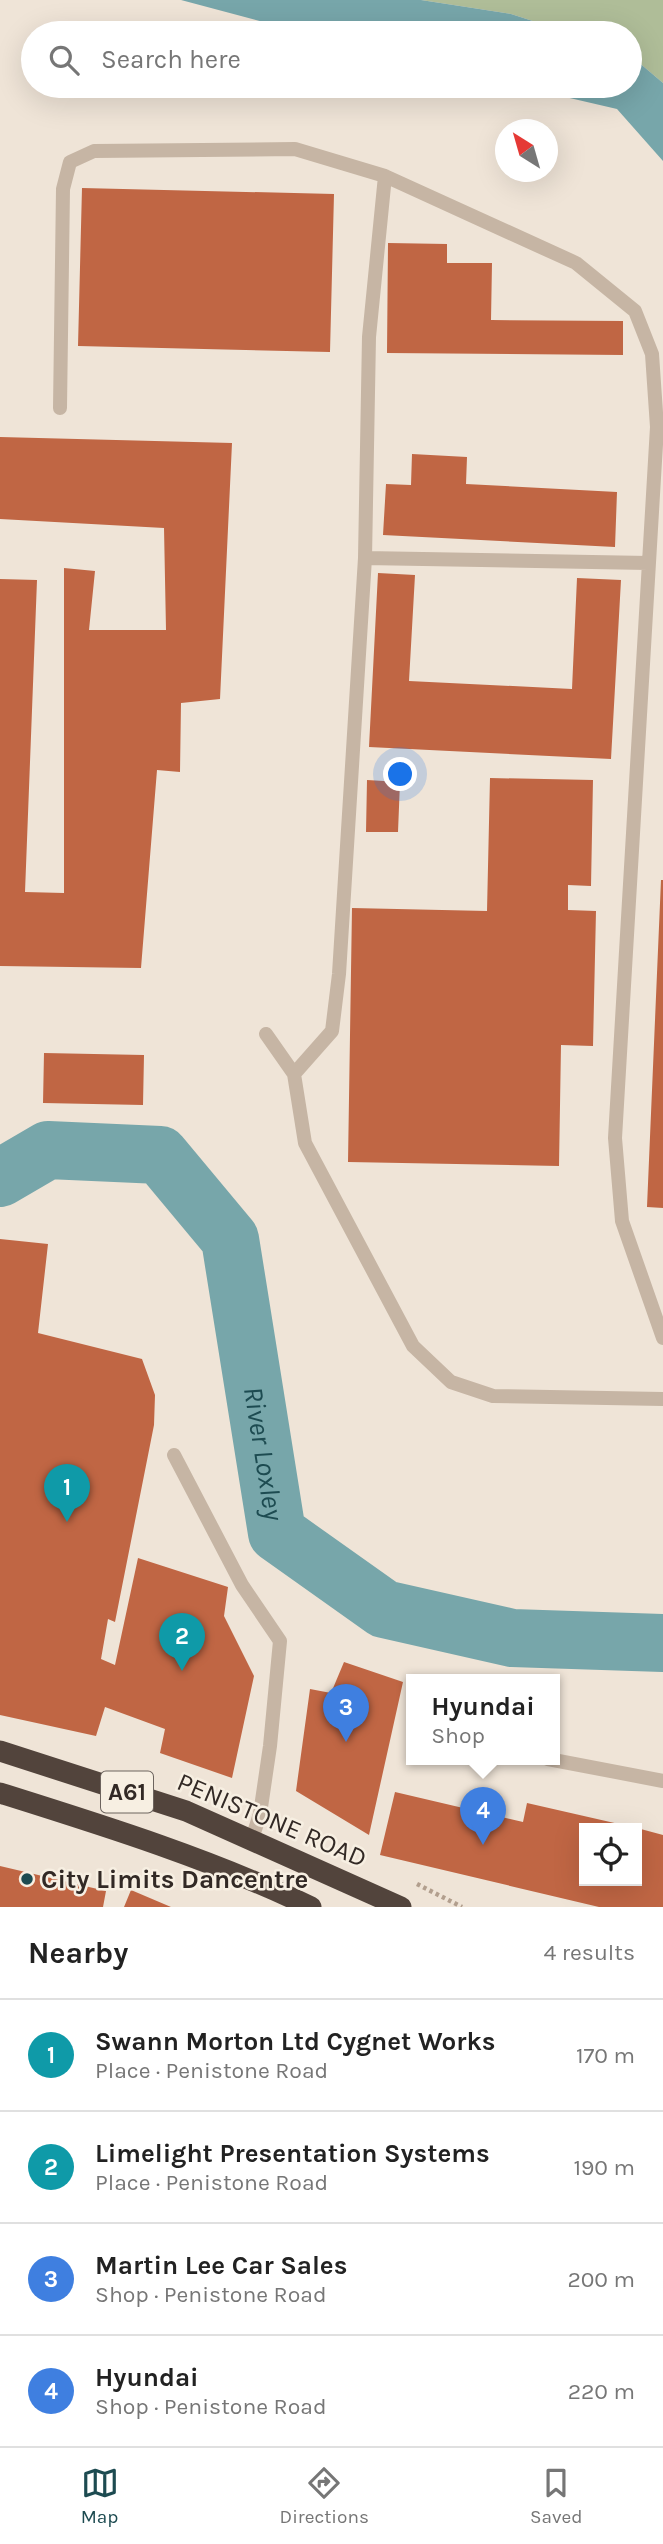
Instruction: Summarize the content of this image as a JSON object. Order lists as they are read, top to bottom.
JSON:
{
  "streets": {
    "highway": ["A61", "PENISTONE ROAD"]
  },
  "water": ["River Loxley"],
  "places": ["City Limits Dancentre"],
  "north": "top left",
  "page": {
    "search": "Search here",
    "pins": [
      "1",
      "2",
      "3",
      "4"
    ],
    "popup": ["Hyundai", "Shop"],
    "heading": ["Nearby", "4 results"],
    "list": [
      {
        "mark": "1",
        "name": "Swann Morton Ltd Cygnet Works",
        "note": "Place · Penistone Road",
        "value": "170 m"
      },
      {
        "mark": "2",
        "name": "Limelight Presentation Systems",
        "note": "Place · Penistone Road",
        "value": "190 m"
      },
      {
        "mark": "3",
        "name": "Martin Lee Car Sales",
        "note": "Shop · Penistone Road",
        "value": "200 m"
      },
      {
        "mark": "4",
        "name": "Hyundai",
        "note": "Shop · Penistone Road",
        "value": "220 m"
      }
    ],
    "nav": ["Map", "Directions", "Saved"]
  }
}
